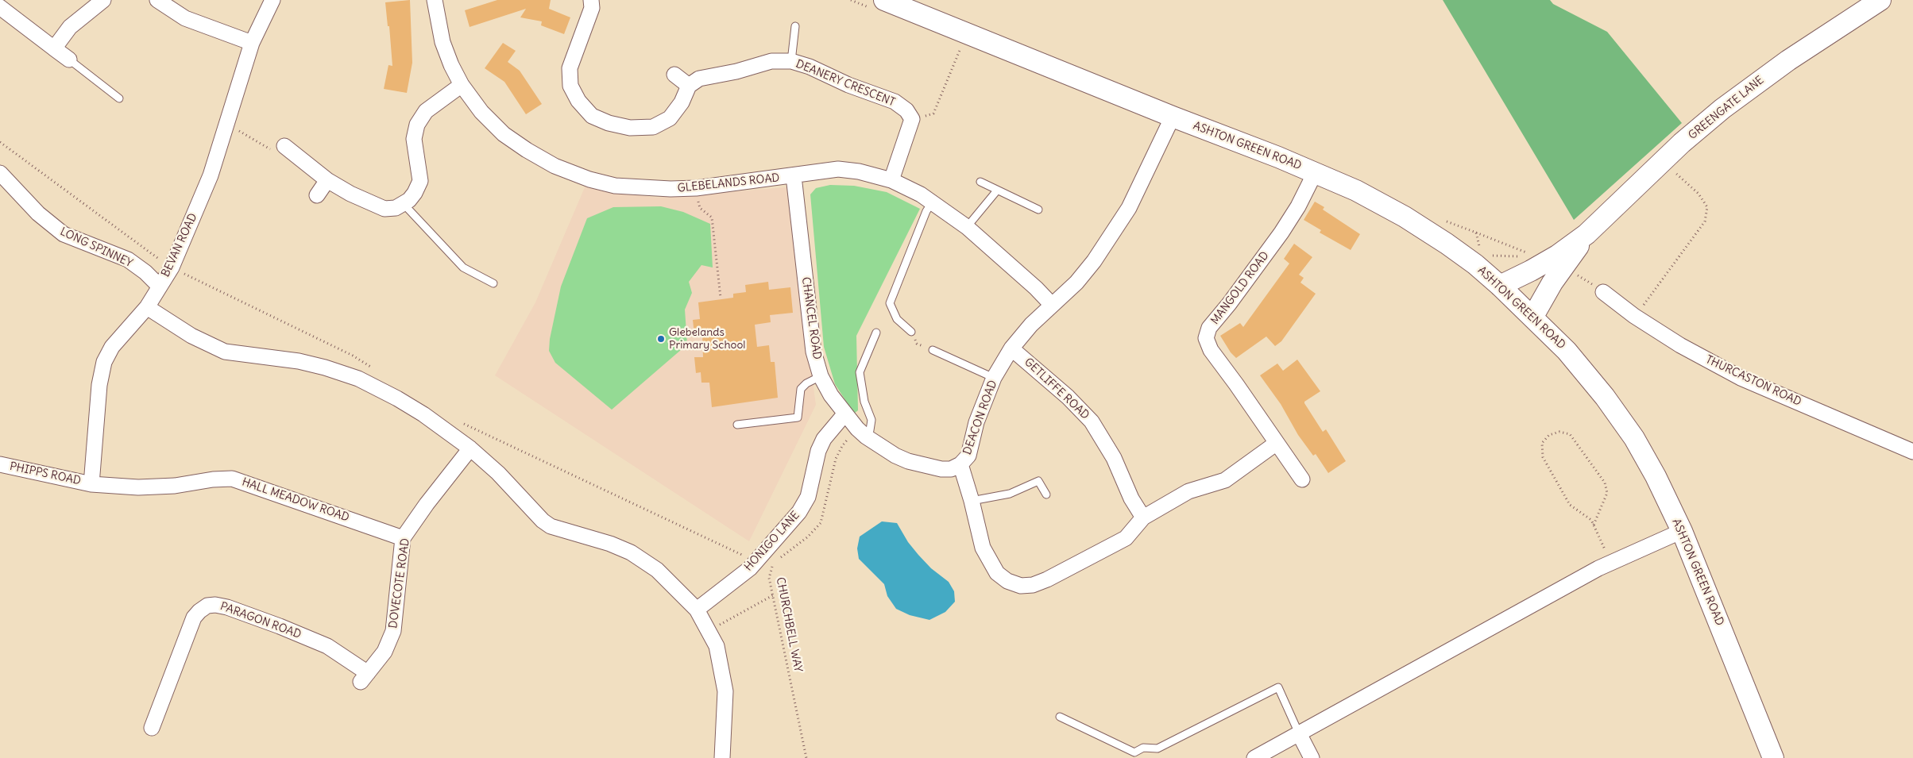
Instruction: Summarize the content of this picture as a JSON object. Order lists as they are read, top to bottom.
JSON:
{
  "streets": {
    "street": [
      "DEANERY CRESCENT",
      "GREENGATE LANE",
      "ASHTON GREEN ROAD",
      "GLEBELANDS ROAD",
      "BEVAN ROAD",
      "LONG SPINNEY",
      "MANGOLD ROAD",
      "CHANCEL ROAD",
      "THURCASTON ROAD",
      "GETLIFFE ROAD",
      "DEACON ROAD",
      "PHIPPS ROAD",
      "HALL MEADOW ROAD",
      "HONIGO LANE",
      "DOVECOTE ROAD",
      "PARAGON ROAD"
    ],
    "path": ["CHURCHBELL WAY"]
  },
  "crossings": [
    ["GREENGATE LANE", "ASHTON GREEN ROAD"],
    ["ASHTON GREEN ROAD", "MANGOLD ROAD"],
    ["ASHTON GREEN ROAD", "DEACON ROAD"],
    ["GLEBELANDS ROAD", "CHANCEL ROAD"],
    ["GLEBELANDS ROAD", "DEACON ROAD"],
    ["BEVAN ROAD", "LONG SPINNEY"],
    ["BEVAN ROAD", "PHIPPS ROAD"],
    ["BEVAN ROAD", "HALL MEADOW ROAD"],
    ["MANGOLD ROAD", "DEACON ROAD"],
    ["CHANCEL ROAD", "DEACON ROAD"],
    ["CHANCEL ROAD", "HONIGO LANE"],
    ["GETLIFFE ROAD", "DEACON ROAD"],
    ["PHIPPS ROAD", "HALL MEADOW ROAD"],
    ["HALL MEADOW ROAD", "DOVECOTE ROAD"],
    ["DOVECOTE ROAD", "PARAGON ROAD"]
  ],
  "places": ["Glebelands Primary School"]
}
